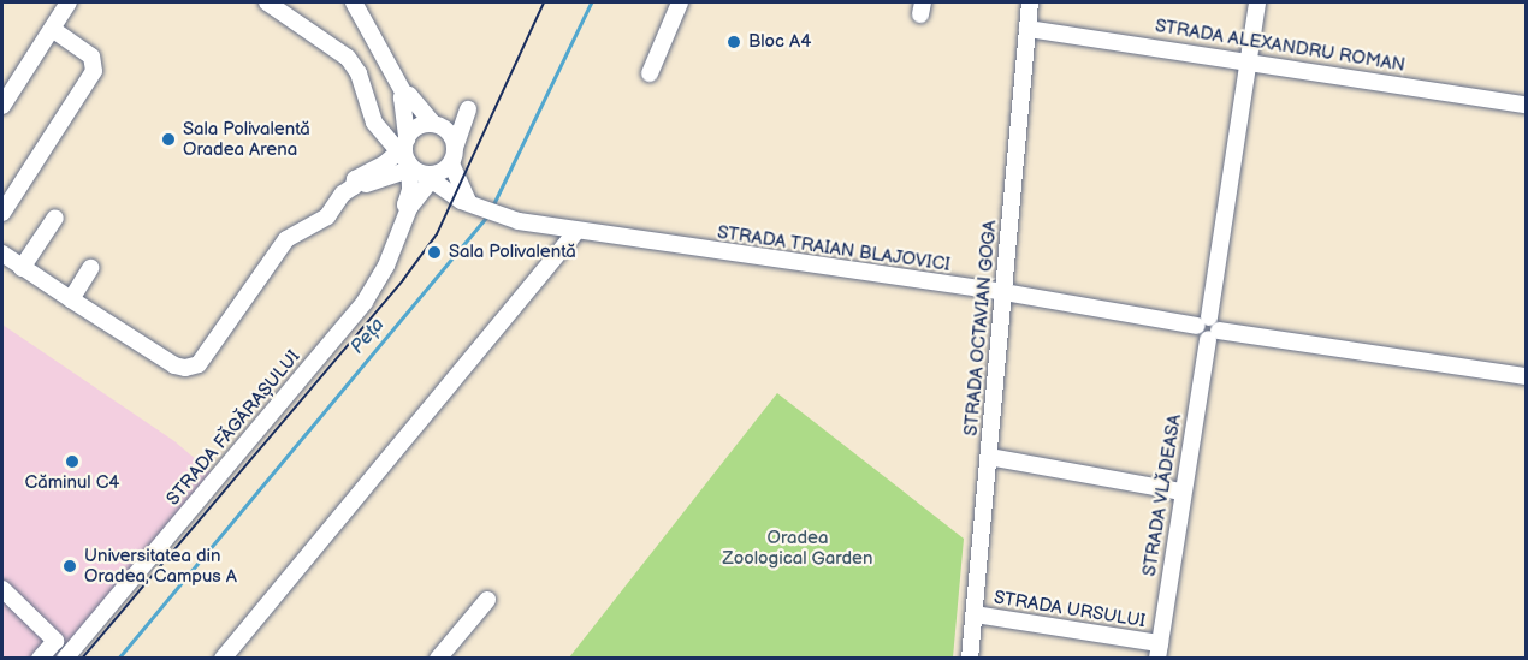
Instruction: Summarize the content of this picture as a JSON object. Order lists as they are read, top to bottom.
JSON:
{
  "streets": {
    "street": [
      "STRADA ALEXANDRU ROMAN",
      "STRADA TRAIAN BLAJOVICI",
      "STRADA OCTAVIAN GOGA",
      "STRADA FĂGĂRAȘULUI",
      "STRADA VLĂDEASA",
      "STRADA URSULUI"
    ]
  },
  "crossings": [
    ["STRADA ALEXANDRU ROMAN", "STRADA OCTAVIAN GOGA"],
    ["STRADA ALEXANDRU ROMAN", "STRADA VLĂDEASA"],
    ["STRADA TRAIAN BLAJOVICI", "STRADA OCTAVIAN GOGA"],
    ["STRADA TRAIAN BLAJOVICI", "STRADA FĂGĂRAȘULUI"],
    ["STRADA TRAIAN BLAJOVICI", "STRADA VLĂDEASA"],
    ["STRADA OCTAVIAN GOGA", "STRADA URSULUI"],
    ["STRADA VLĂDEASA", "STRADA URSULUI"]
  ],
  "water": ["Peța"],
  "parks": ["Oradea Zoological Garden"],
  "places": [
    "Bloc A4",
    "Sala Polivalentă Oradea Arena",
    "Sala Polivalentă",
    "Căminul C4",
    "Universitatea din Oradea, Campus A"
  ]
}
